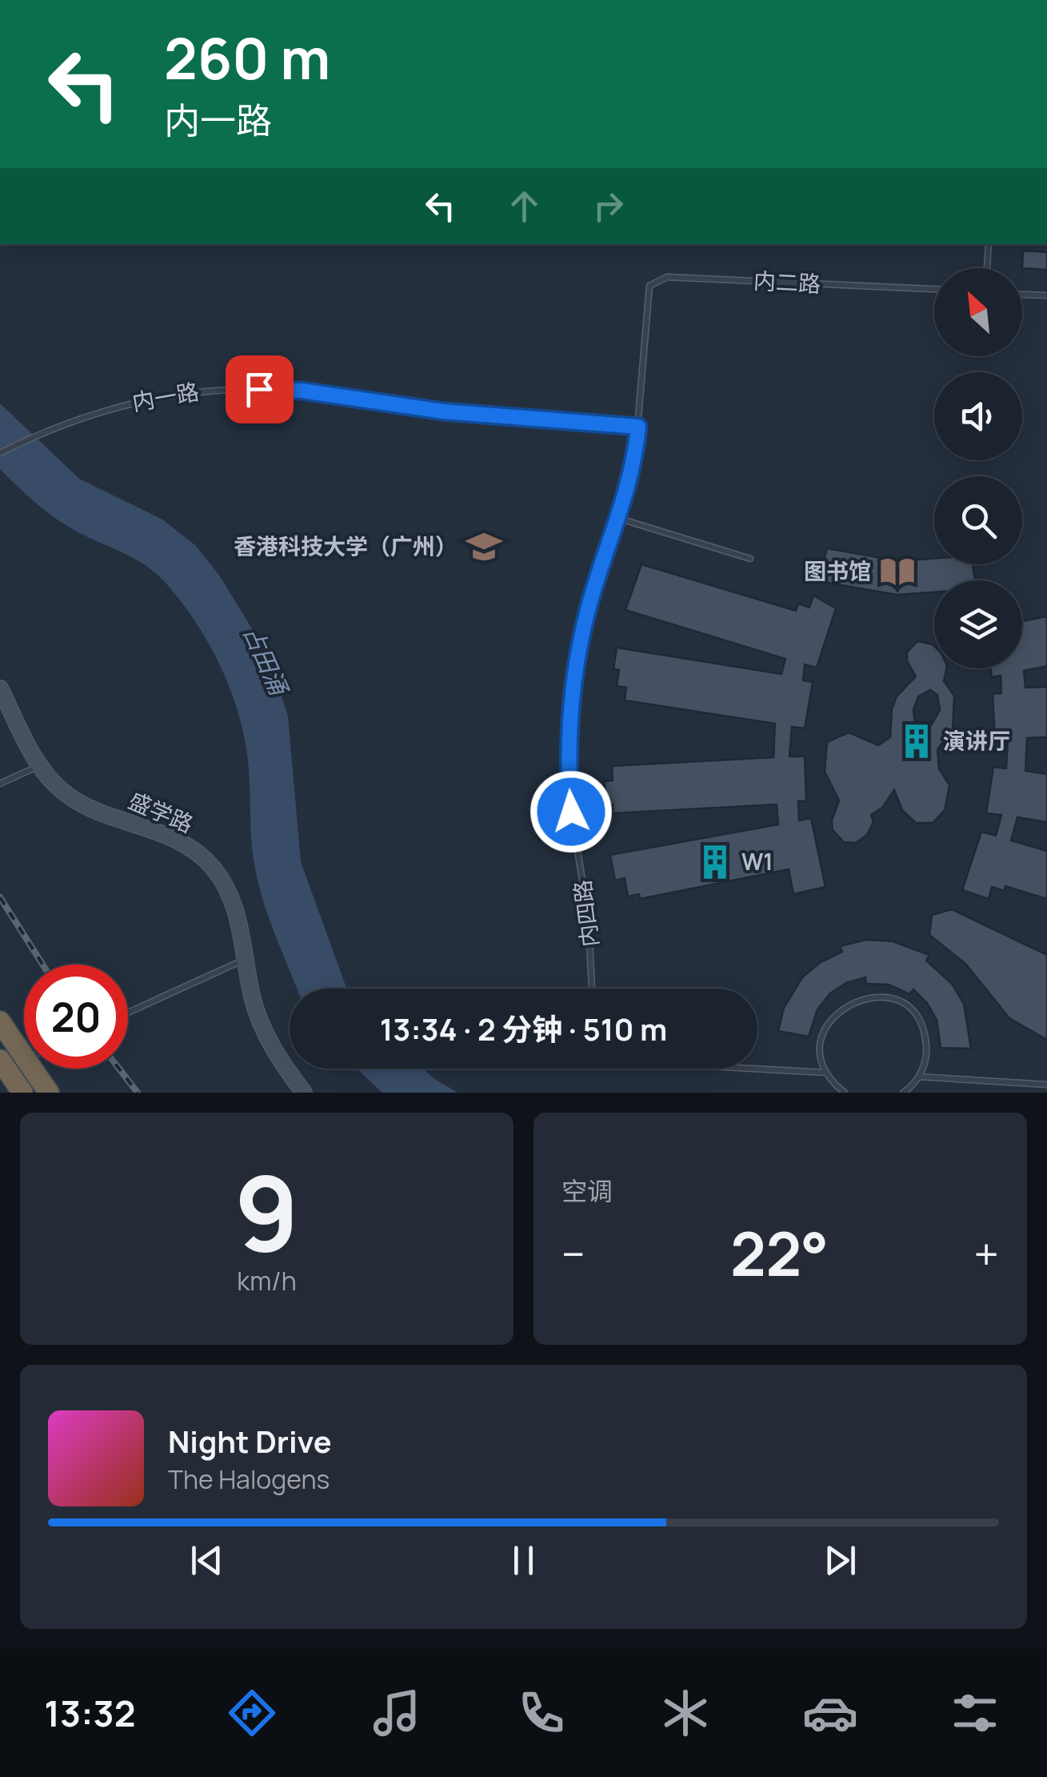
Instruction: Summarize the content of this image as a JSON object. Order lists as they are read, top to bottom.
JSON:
{
  "streets": {
    "street": ["盛学路"],
    "lane": ["内二路", "内一路", "内四路"]
  },
  "crossings": [
    ["内二路", "内四路"],
    ["内一路", "内四路"]
  ],
  "water": ["占田涌"],
  "places": {
    "school or university": ["香港科技大学（广州）"],
    "library": ["图书馆"],
    "building": ["演讲厅", "W1"]
  },
  "north": "top left",
  "page": {
    "turn": ["260 m", "内一路"],
    "limit": "20",
    "trip": "13:34 · 2 分钟 · 510 m",
    "tile": [
      ["9", "km/h"],
      "空调"
    ],
    "heat": ["−", "22°", "+"],
    "song": ["Night Drive", "The Halogens"],
    "tabs": "13:32"
  }
}
